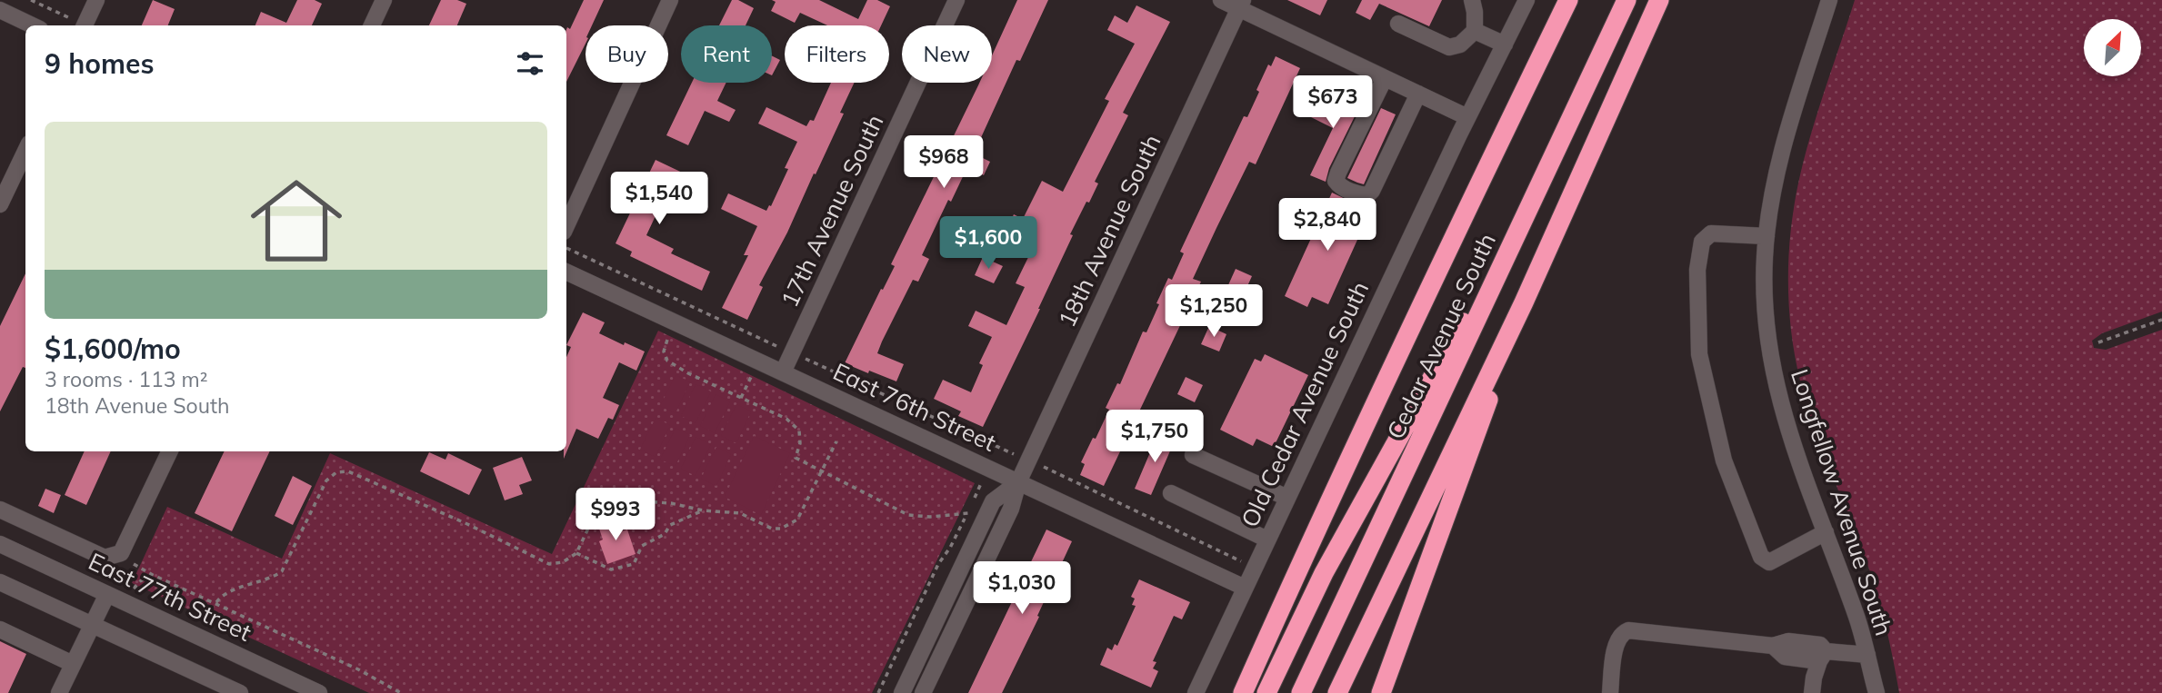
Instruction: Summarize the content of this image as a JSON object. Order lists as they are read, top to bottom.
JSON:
{
  "streets": {
    "highway": ["Cedar Avenue South"],
    "street": [
      "17th Avenue South",
      "18th Avenue South",
      "Old Cedar Avenue South",
      "East 76th Street",
      "Longfellow Avenue South",
      "East 77th Street"
    ]
  },
  "crossings": [
    ["17th Avenue South", "East 76th Street"],
    ["18th Avenue South", "East 76th Street"],
    ["Old Cedar Avenue South", "East 76th Street"]
  ],
  "north": "top right",
  "page": {
    "chip": [
      "Buy",
      "Rent",
      "Filters",
      "New"
    ],
    "heading": "9 homes",
    "price": [
      "$673",
      "$968",
      "$1,540",
      "$2,840",
      "$1,600",
      "$1,250",
      "$1,750",
      "$993",
      "$1,030"
    ],
    "list": [
      {
        "name": "$1,600/mo",
        "note": "3 rooms · 113 m² · 18th Avenue South"
      }
    ]
  }
}
